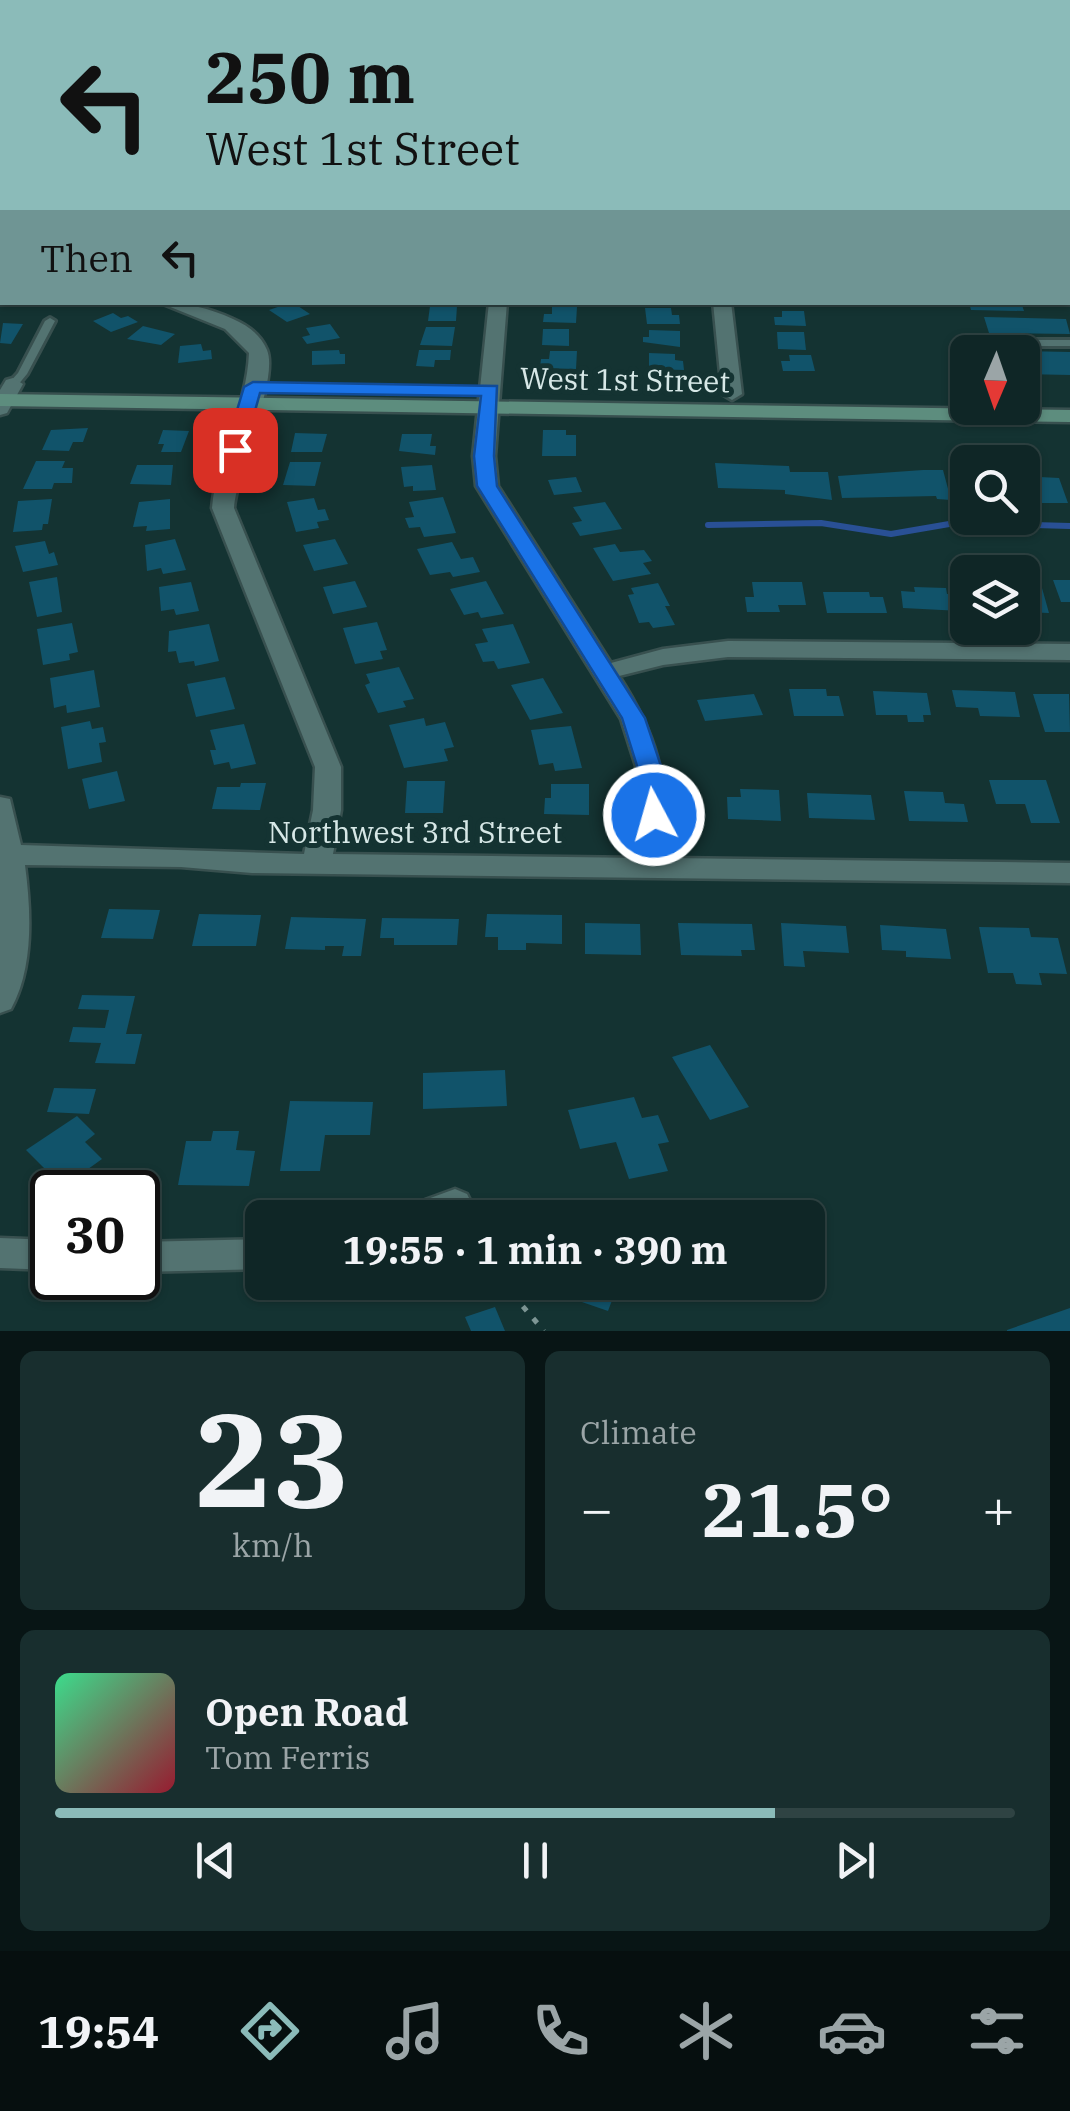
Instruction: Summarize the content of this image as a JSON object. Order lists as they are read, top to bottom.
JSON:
{
  "streets": {
    "main road": ["West 1st Street"],
    "street": ["Northwest 3rd Street"]
  },
  "north": "bottom",
  "page": {
    "turn": ["250 m", "West 1st Street"],
    "then": "Then",
    "limit": "30",
    "trip": "19:55 · 1 min · 390 m",
    "tile": [
      ["23", "km/h"],
      "Climate"
    ],
    "heat": ["−", "21.5°", "+"],
    "song": ["Open Road", "Tom Ferris"],
    "tabs": "19:54"
  }
}
